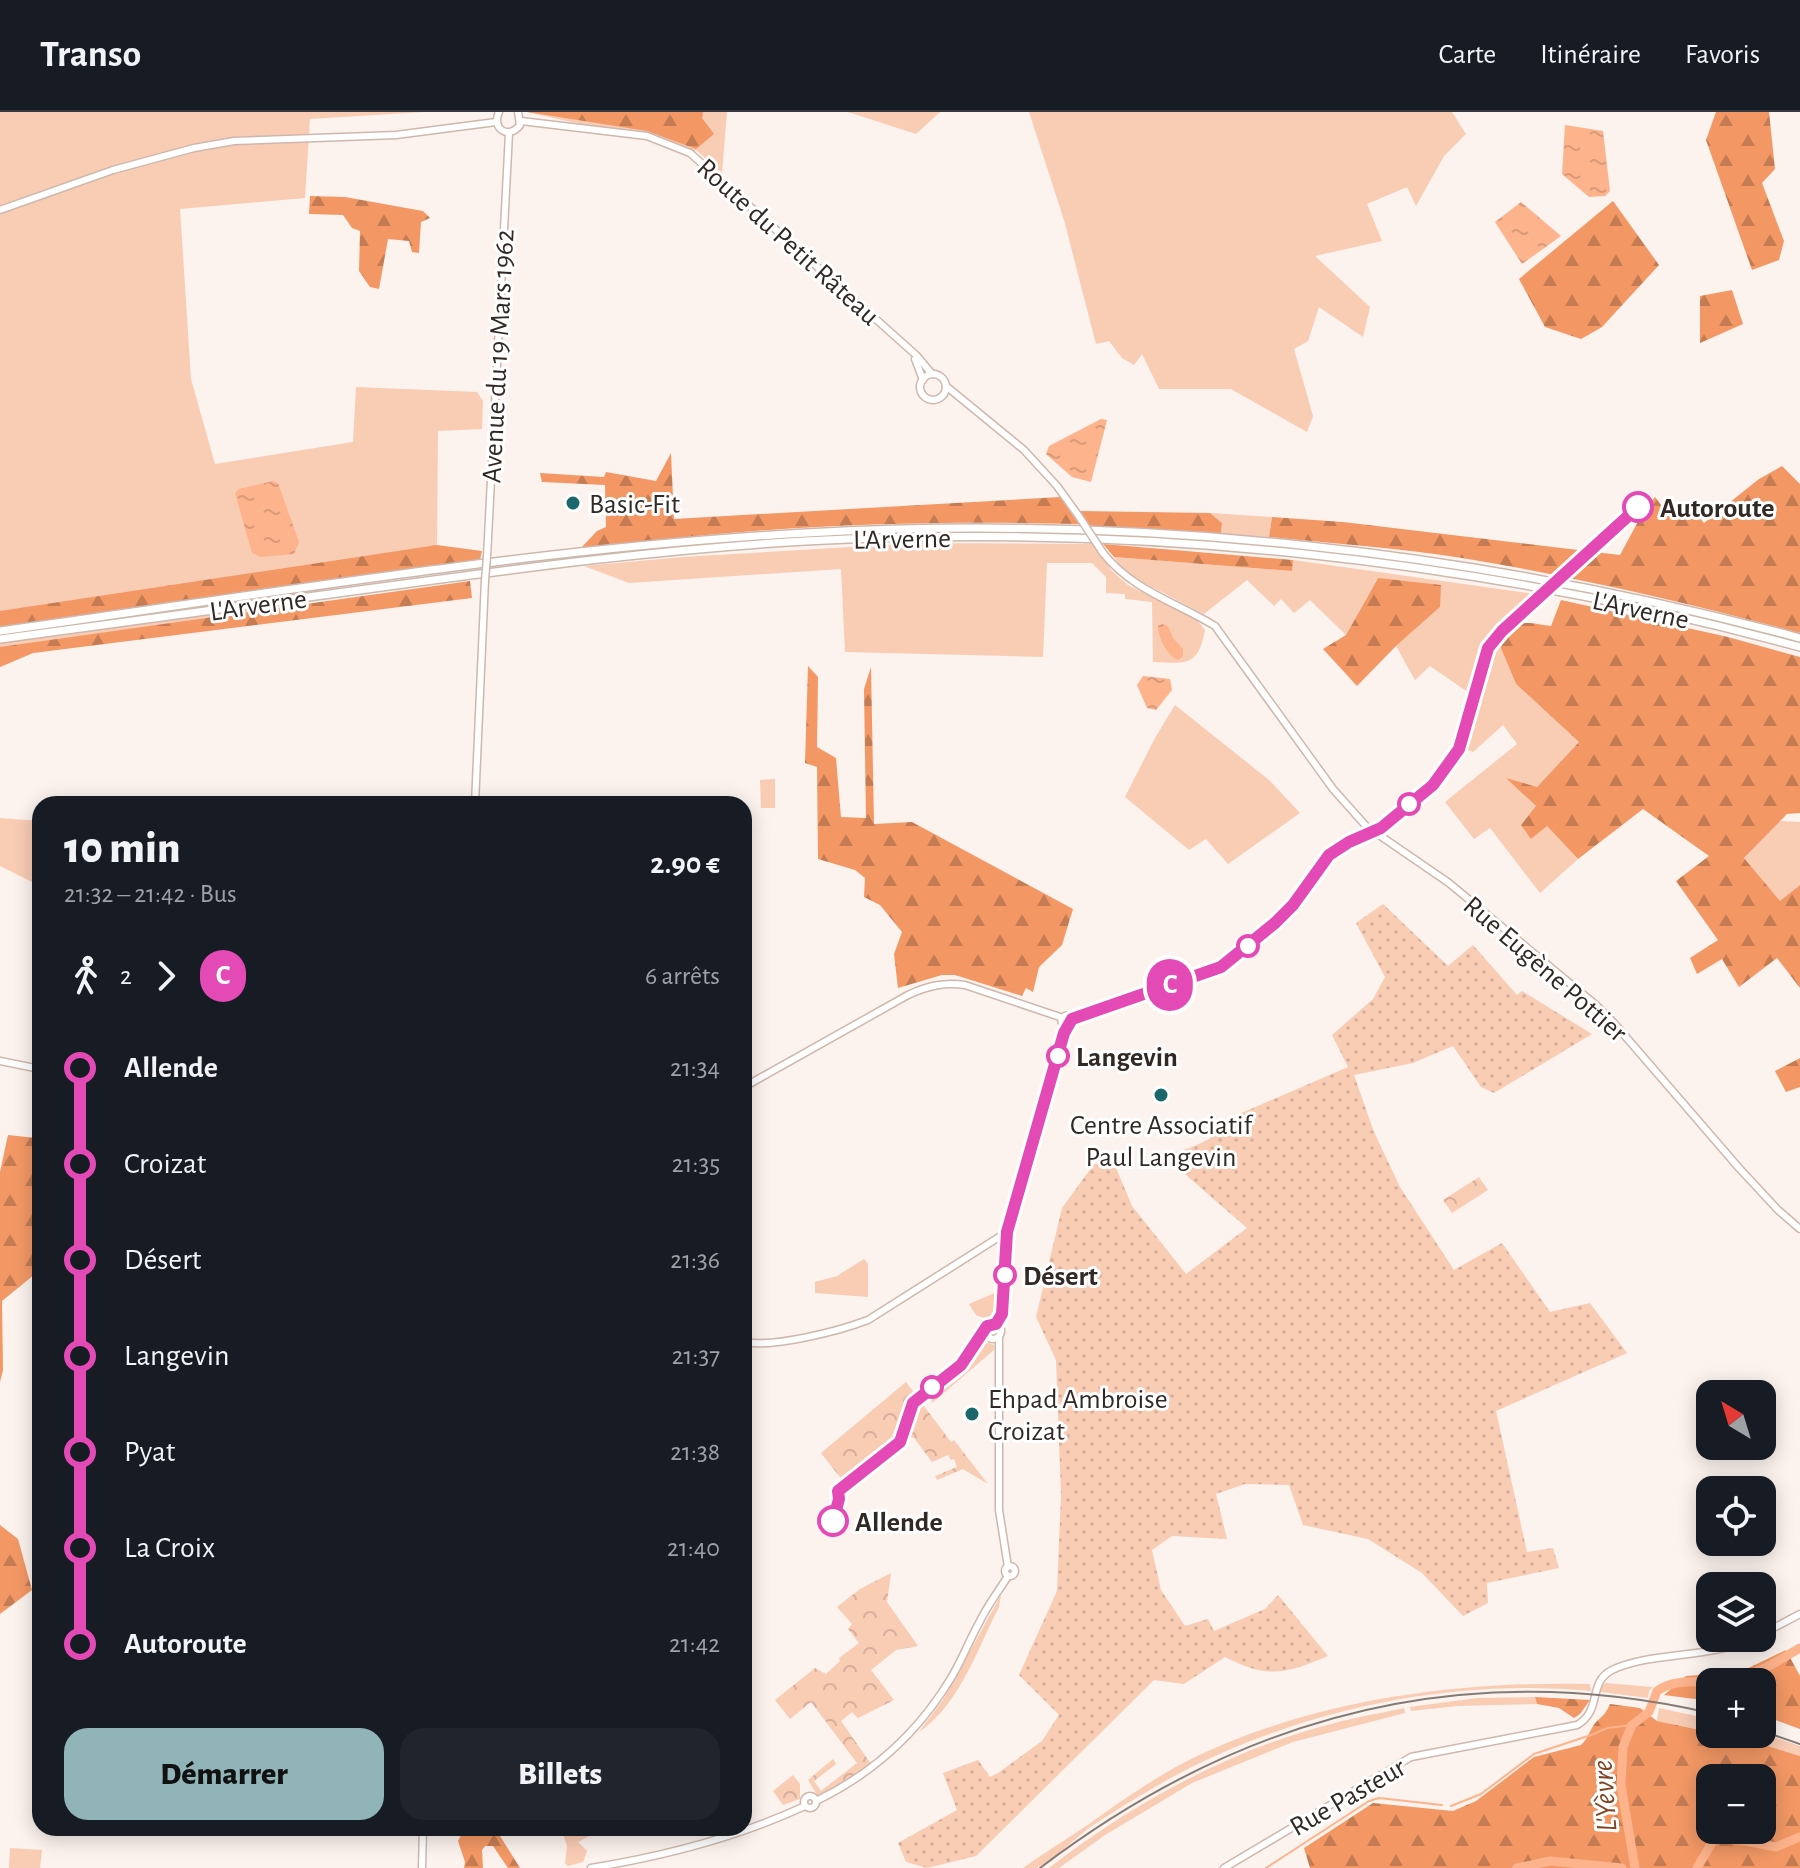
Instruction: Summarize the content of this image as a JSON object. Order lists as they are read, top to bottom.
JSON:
{
  "streets": {
    "highway": ["L'Arverne"],
    "street": [
      "Route du Petit Râteau",
      "Avenue du 19 Mars 1962",
      "Rue Eugène Pottier",
      "Rue Pasteur"
    ]
  },
  "water": ["L'Yèvre"],
  "places": [
    "Basic-Fit",
    "Autoroute",
    "Langevin",
    "Centre Associatif Paul Langevin",
    "Désert",
    "Ehpad Ambroise Croizat",
    "Allende"
  ],
  "lines": ["bus line C"],
  "north": "top left",
  "page": {
    "header": "Transo",
    "nav": ["Carte", "Itinéraire", "Favoris"],
    "on_map": "C",
    "heading": ["10 min", "21:32 – 21:42 · Bus", "2.90 €"],
    "legs": ["2", "C", "6 arrêts"],
    "list": [
      {
        "name": "Allende",
        "value": "21:34"
      },
      {
        "name": "Croizat",
        "value": "21:35"
      },
      {
        "name": "Désert",
        "value": "21:36"
      },
      {
        "name": "Langevin",
        "value": "21:37"
      },
      {
        "name": "Pyat",
        "value": "21:38"
      },
      {
        "name": "La Croix",
        "value": "21:40"
      },
      {
        "name": "Autoroute",
        "value": "21:42"
      }
    ],
    "map_buttons": ["+", "−"],
    "buttons": ["Démarrer", "Billets"]
  }
}
